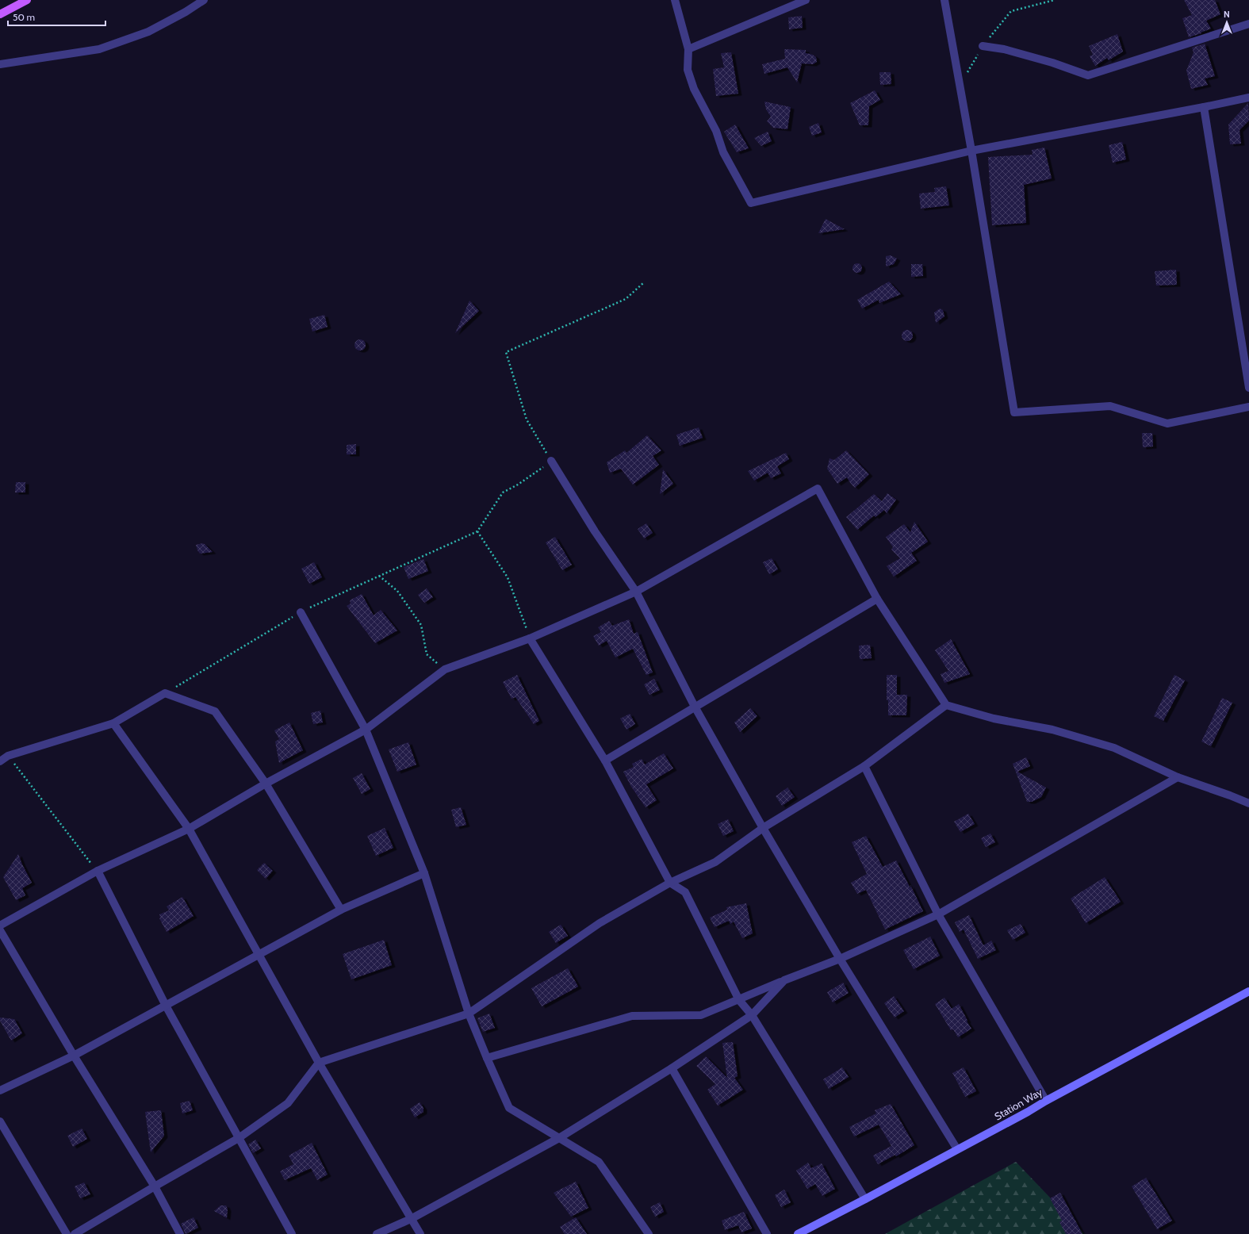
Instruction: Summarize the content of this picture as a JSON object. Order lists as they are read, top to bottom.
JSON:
{
  "streets": {
    "main road": ["Station Way"]
  },
  "scale_bar": "50 m",
  "north": "top"
}
